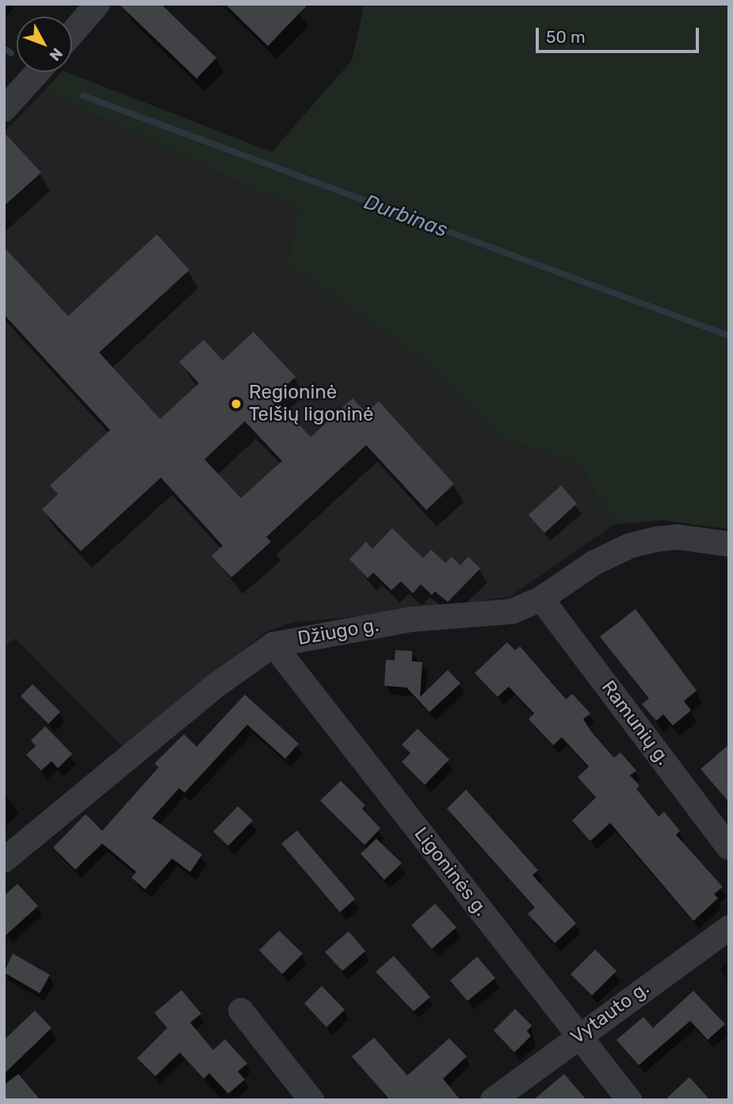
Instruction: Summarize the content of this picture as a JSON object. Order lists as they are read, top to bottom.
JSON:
{
  "streets": {
    "street": [
      "Džiugo g.",
      "Ramunių g.",
      "Ligoninės g.",
      "Vytauto g."
    ]
  },
  "crossings": [
    ["Džiugo g.", "Ramunių g."],
    ["Džiugo g.", "Ligoninės g."],
    ["Ligoninės g.", "Vytauto g."]
  ],
  "water": ["Durbinas"],
  "places": ["Regioninė Telšių ligoninė"],
  "scale_bar": "50 m",
  "north": "bottom right"
}
